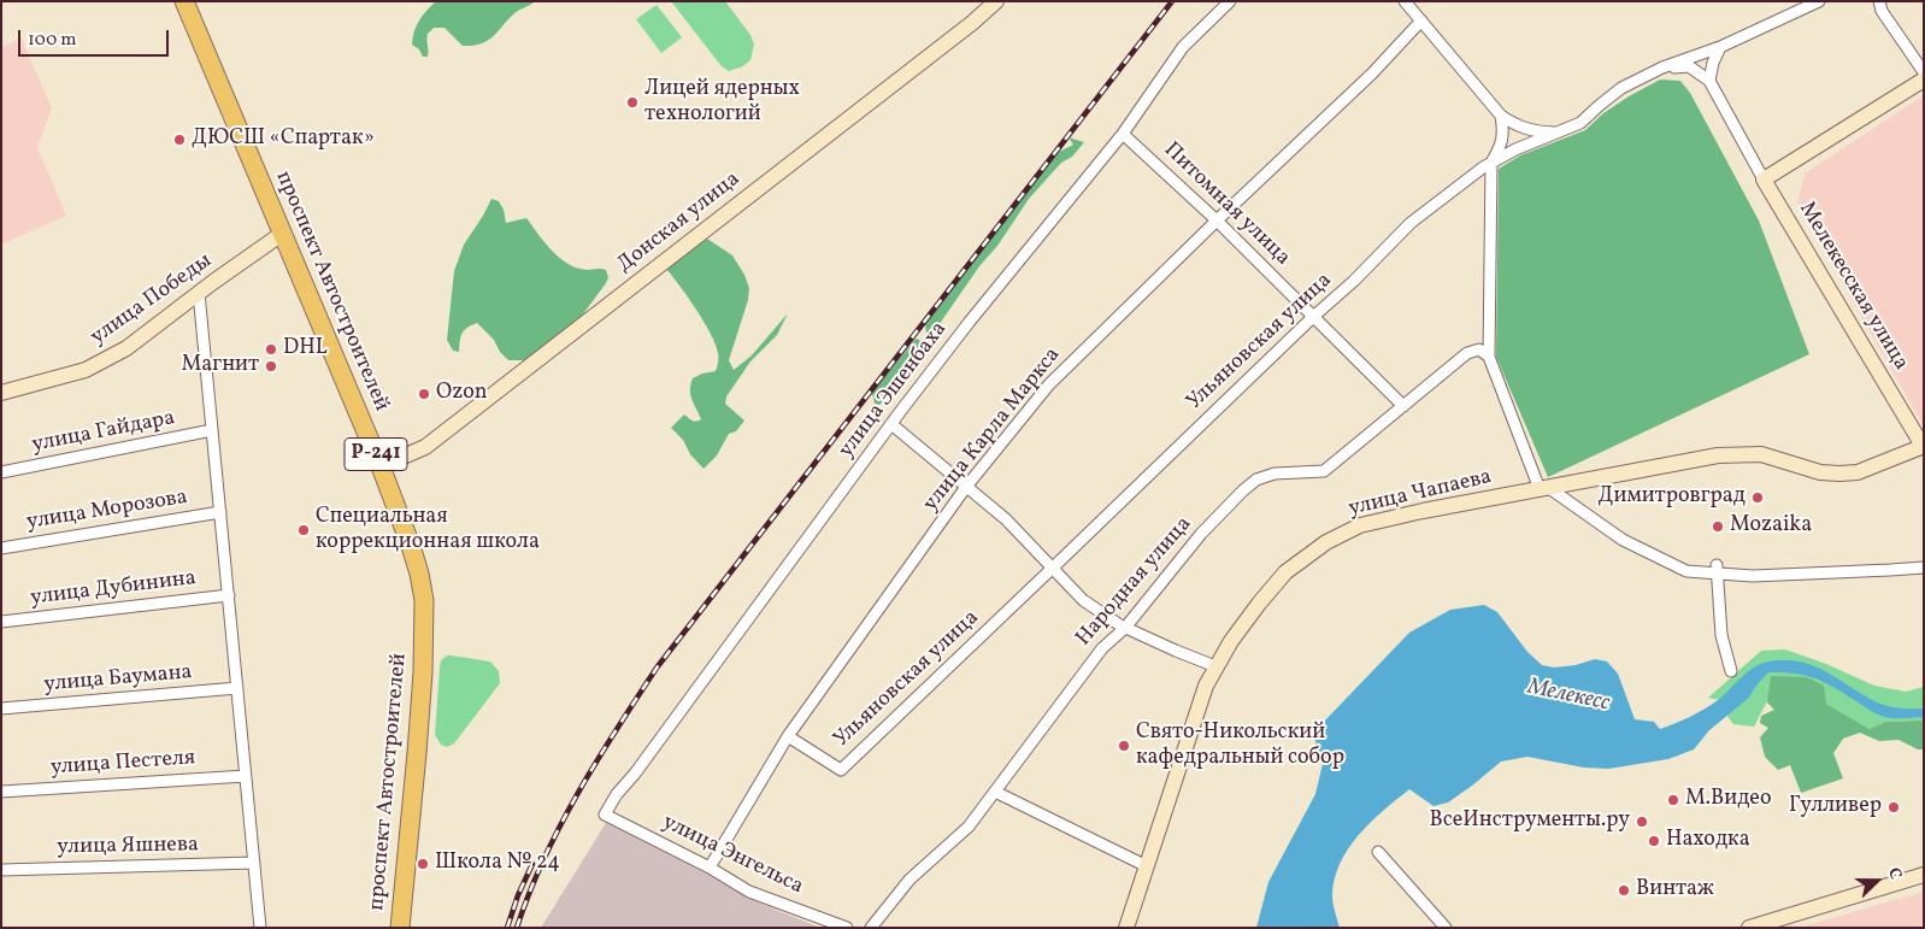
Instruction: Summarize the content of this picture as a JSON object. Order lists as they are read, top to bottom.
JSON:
{
  "streets": {
    "highway": ["проспект Автостроителей", "Р-241"],
    "street": [
      "Питомная улица",
      "Донская улица",
      "Мелекесская улица",
      "улица Победы",
      "Ульяновская улица",
      "улица Эшенбаха",
      "улица Карла Маркса",
      "улица Гайдара",
      "улица Чапаева",
      "улица Морозова",
      "Народная улица",
      "улица Дубинина",
      "улица Баумана",
      "улица Пестеля",
      "улица Яшнева",
      "улица Энгельса"
    ]
  },
  "crossings": [
    ["Питомная улица", "Ульяновская улица"],
    ["Питомная улица", "улица Эшенбаха"],
    ["Питомная улица", "улица Карла Маркса"],
    ["Питомная улица", "Народная улица"],
    ["Донская улица", "проспект Автостроителей"],
    ["Мелекесская улица", "улица Чапаева"],
    ["проспект Автостроителей", "улица Победы"],
    ["Ульяновская улица", "улица Карла Маркса"],
    ["улица Эшенбаха", "улица Энгельса"],
    ["улица Карла Маркса", "улица Энгельса"]
  ],
  "water": ["Мелекесс"],
  "places": [
    "Лицей ядерных технологий",
    "ДЮСШ «Спартак»",
    "DHL",
    "Магнит",
    "Ozon",
    "Димитровград",
    "Mozaika",
    "Специальная коррекционная школа",
    "Свято-Никольский кафедральный собор",
    "М.Видео",
    "Гулливер",
    "ВсеИнструменты.ру",
    "Находка",
    "Школа № 24",
    "Винтаж"
  ],
  "scale_bar": "100 m",
  "north": "right"
}
